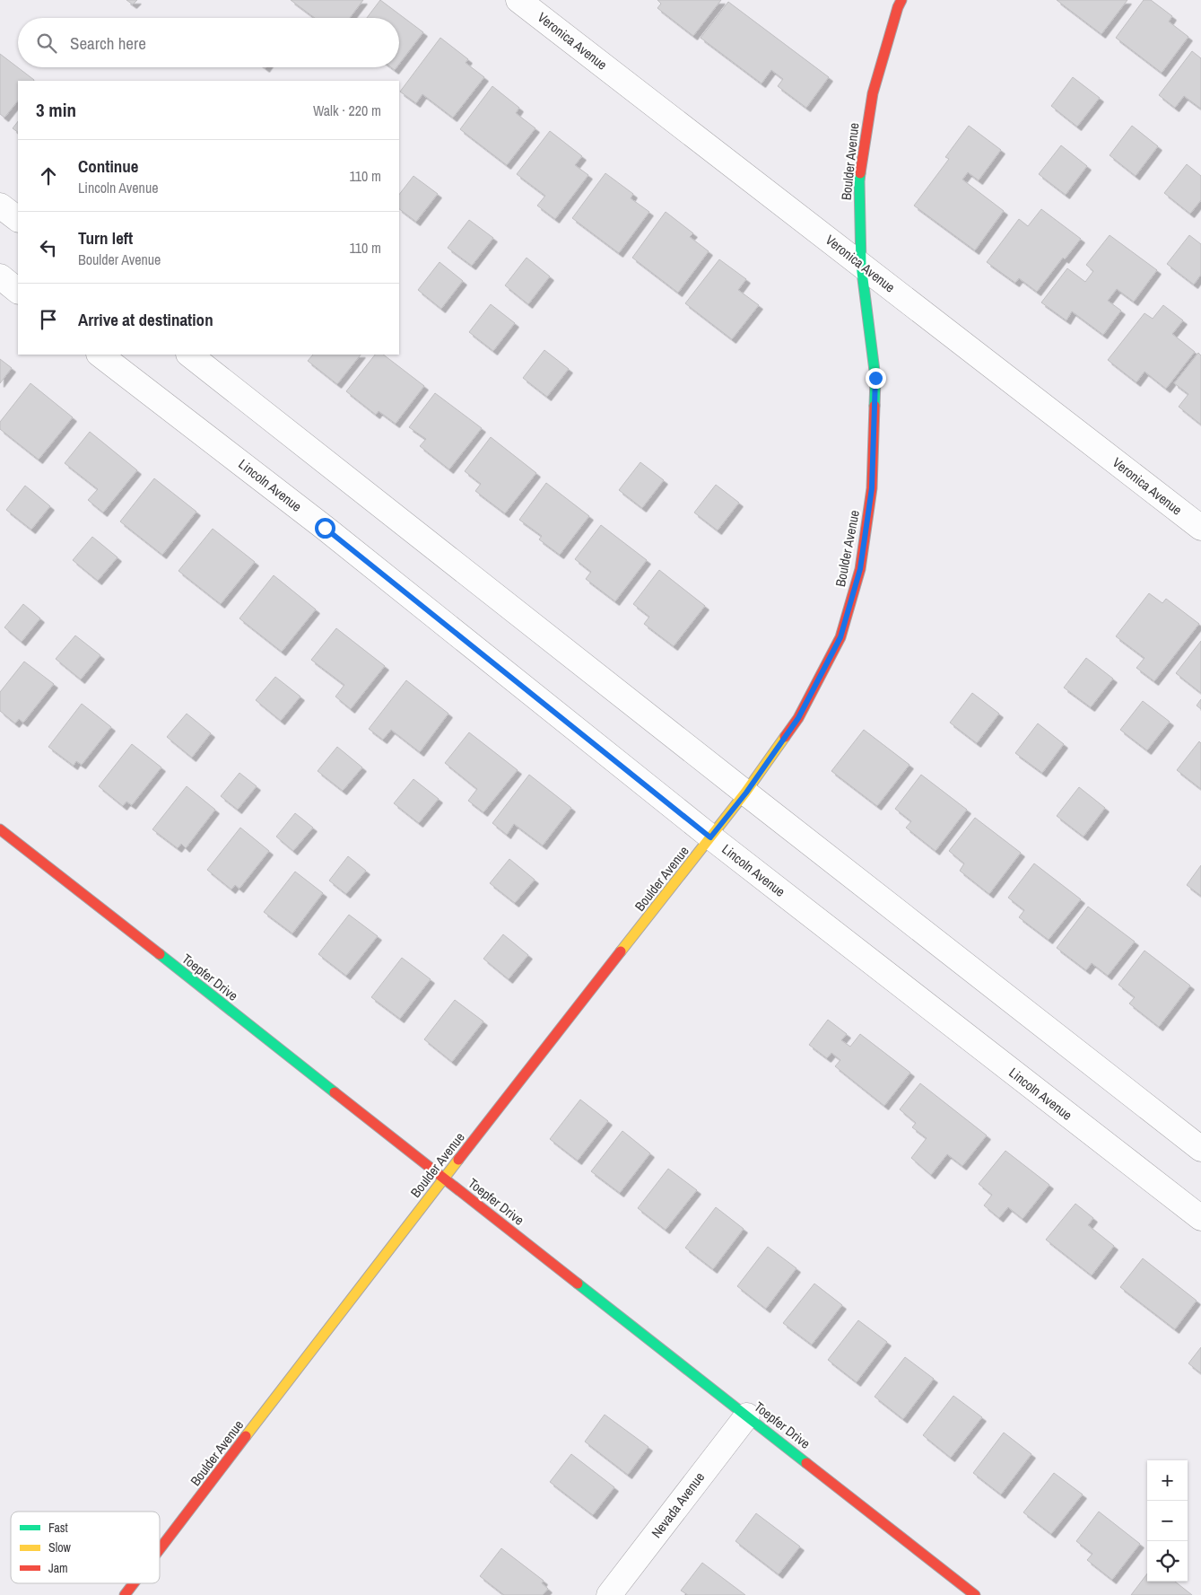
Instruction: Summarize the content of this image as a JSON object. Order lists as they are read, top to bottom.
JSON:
{
  "streets": {
    "street": [
      "Veronica Avenue",
      "Boulder Avenue",
      "Lincoln Avenue",
      "Toepfer Drive",
      "Nevada Avenue"
    ]
  },
  "crossings": [
    ["Veronica Avenue", "Boulder Avenue"],
    ["Boulder Avenue", "Lincoln Avenue"],
    ["Boulder Avenue", "Toepfer Drive"],
    ["Toepfer Drive", "Nevada Avenue"]
  ],
  "legend": ["Fast", "Slow", "Jam"],
  "page": {
    "search": "Search here",
    "heading": ["3 min", "Walk · 220 m"],
    "list": [
      ["Continue", "Lincoln Avenue", "110 m"],
      ["Turn left", "Boulder Avenue", "110 m"],
      "Arrive at destination"
    ],
    "map_buttons": ["+", "−"]
  }
}
